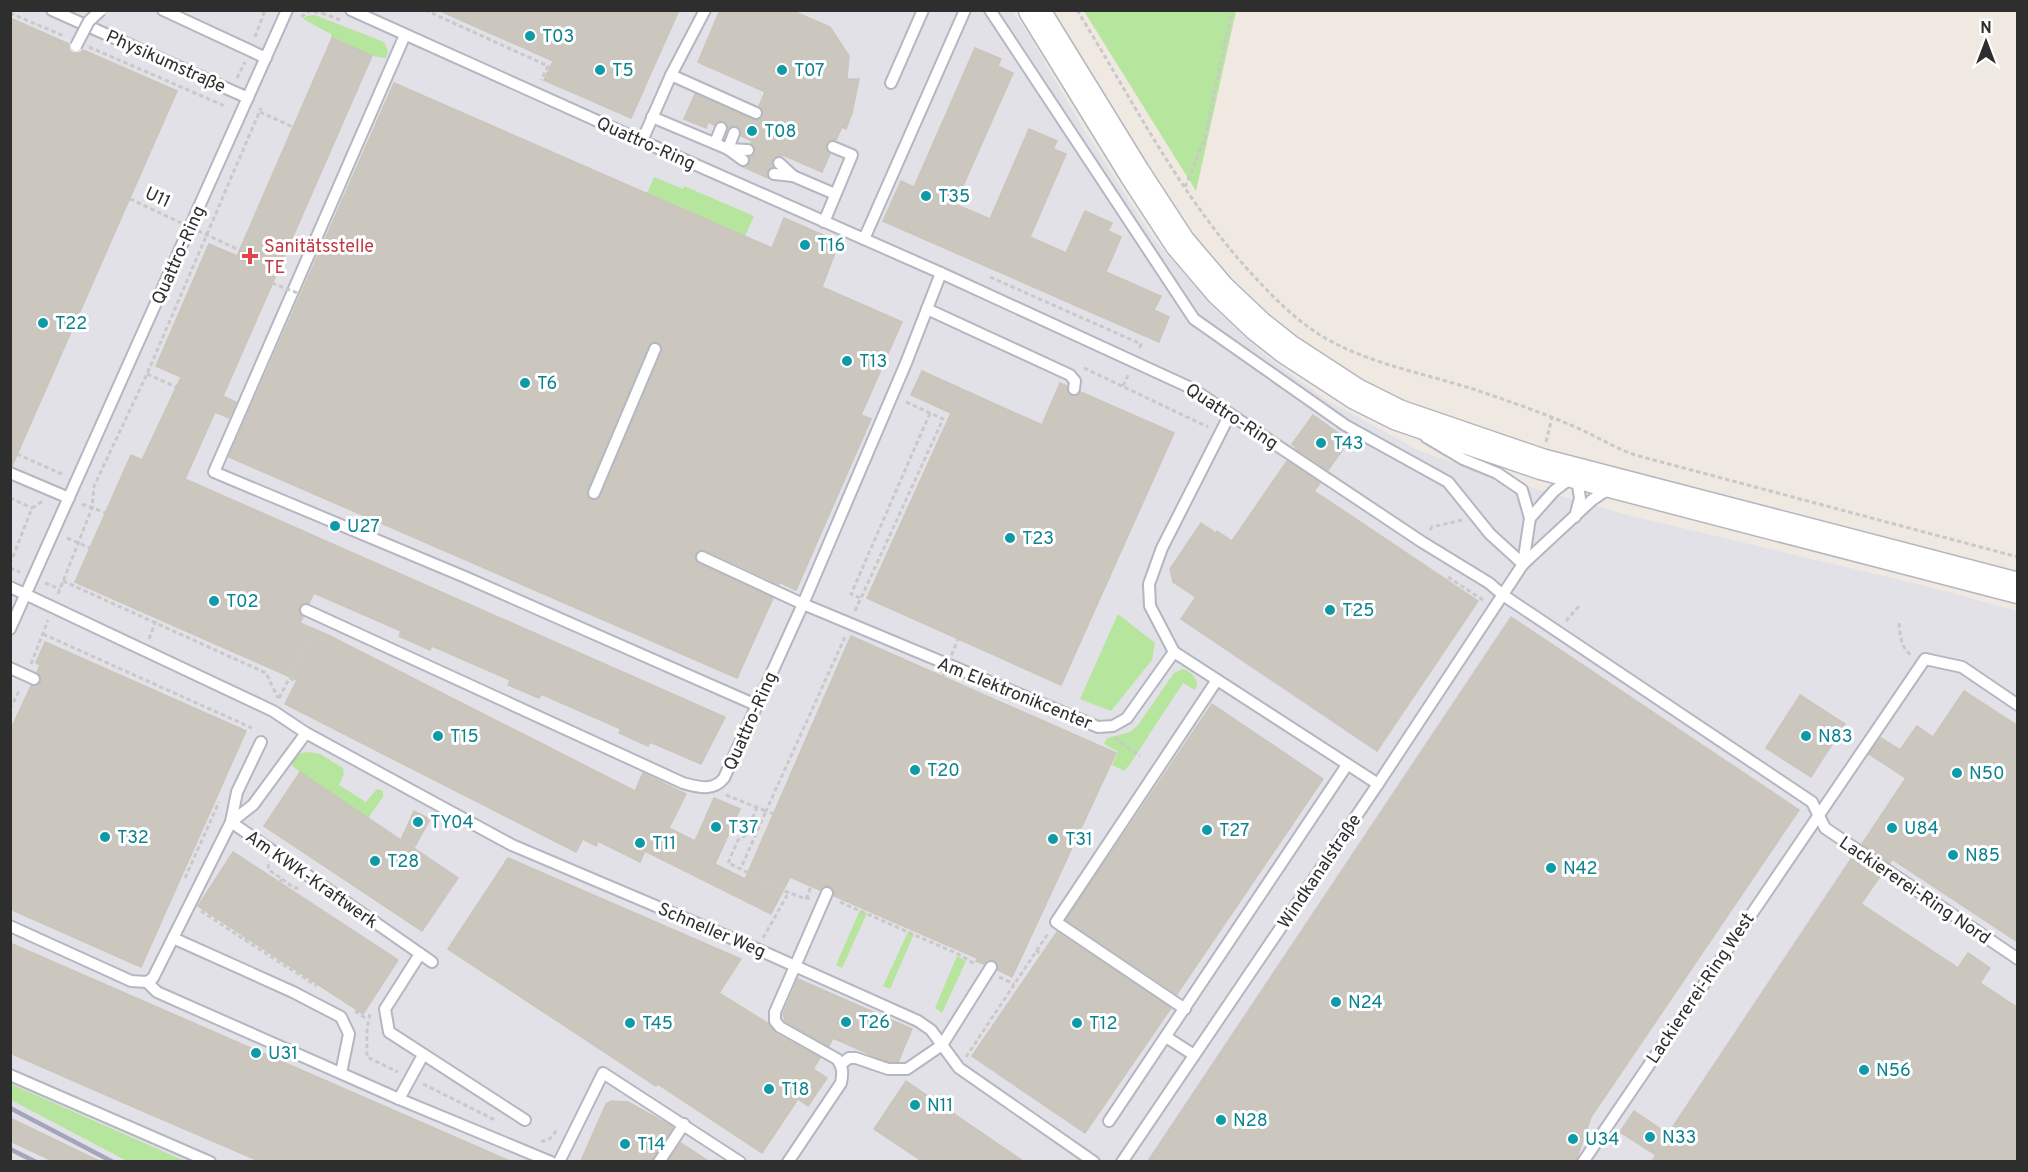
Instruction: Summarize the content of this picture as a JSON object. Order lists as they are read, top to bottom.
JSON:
{
  "streets": {
    "lane": [
      "Physikumstraße",
      "Quattro-Ring",
      "Am Elektronikcenter",
      "Windkanalstraße",
      "Am KWK-Kraftwerk",
      "Lackiererei-Ring Nord",
      "Schneller Weg",
      "Lackiererei-Ring West"
    ],
    "path": ["U11"]
  },
  "crossings": [
    ["Physikumstraße", "Quattro-Ring"],
    ["Quattro-Ring", "Am Elektronikcenter"],
    ["Quattro-Ring", "Windkanalstraße"],
    ["Quattro-Ring", "Lackiererei-Ring Nord"],
    ["Quattro-Ring", "Lackiererei-Ring West"],
    ["Am KWK-Kraftwerk", "Schneller Weg"],
    ["Lackiererei-Ring Nord", "Lackiererei-Ring West"]
  ],
  "places": {
    "other": [
      "T03",
      "T5",
      "T07",
      "T08",
      "T35",
      "T16",
      "T22",
      "T13",
      "T6",
      "T43",
      "U27",
      "T23",
      "T02",
      "T25",
      "T15",
      "N83",
      "T20",
      "N50",
      "TY04",
      "T37",
      "U84",
      "T27",
      "T32",
      "T31",
      "T11",
      "N85",
      "T28",
      "N42",
      "N24",
      "T26",
      "T45",
      "T12",
      "U31",
      "N56",
      "T18",
      "N11",
      "N28",
      "N33",
      "U34",
      "T14"
    ],
    "health": ["Sanitätsstelle TE"]
  },
  "north": "top"
}
